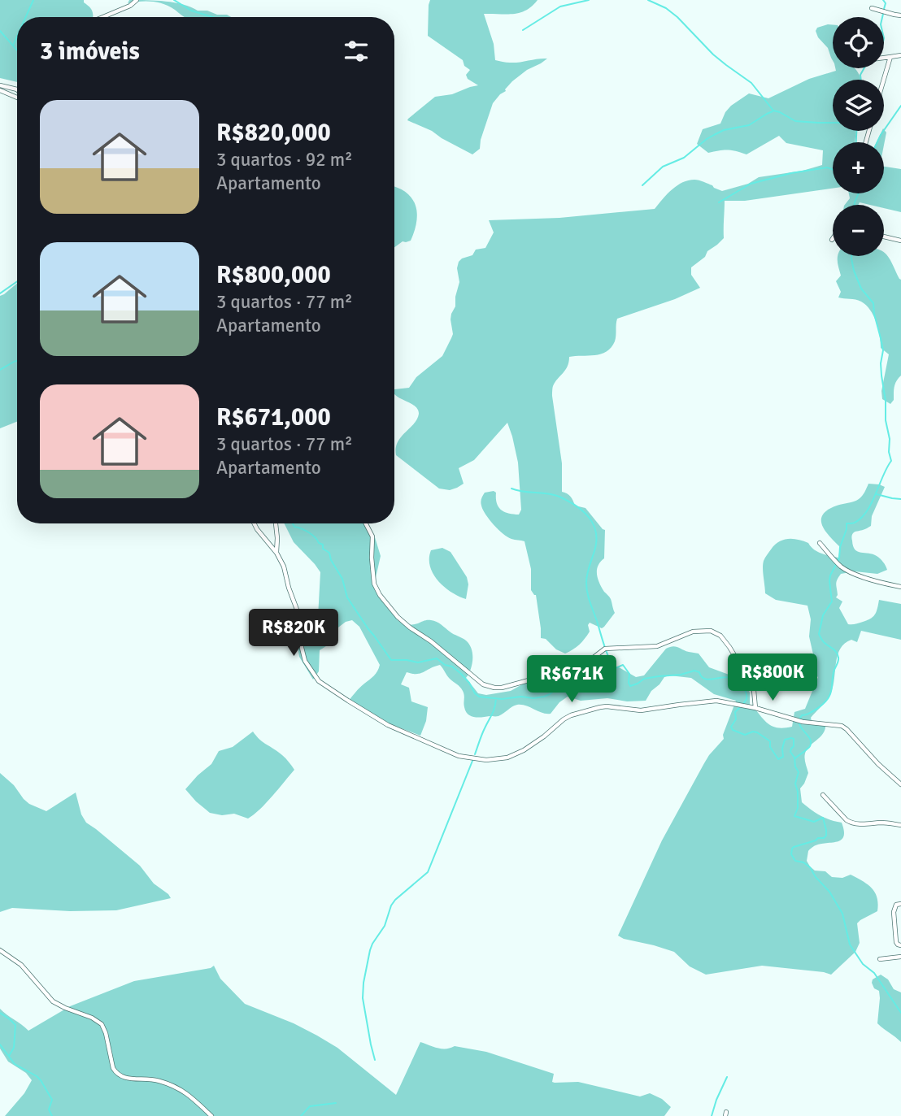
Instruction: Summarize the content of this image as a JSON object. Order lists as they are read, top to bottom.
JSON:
{
  "page": {
    "map_buttons": ["+", "−"],
    "heading": "3 imóveis",
    "list": [
      {
        "name": "R$820,000",
        "note": "3 quartos · 92 m² · Apartamento"
      },
      {
        "name": "R$800,000",
        "note": "3 quartos · 77 m² · Apartamento"
      },
      {
        "name": "R$671,000",
        "note": "3 quartos · 77 m² · Apartamento"
      }
    ],
    "price": ["R$820K", "R$800K", "R$671K"]
  }
}
